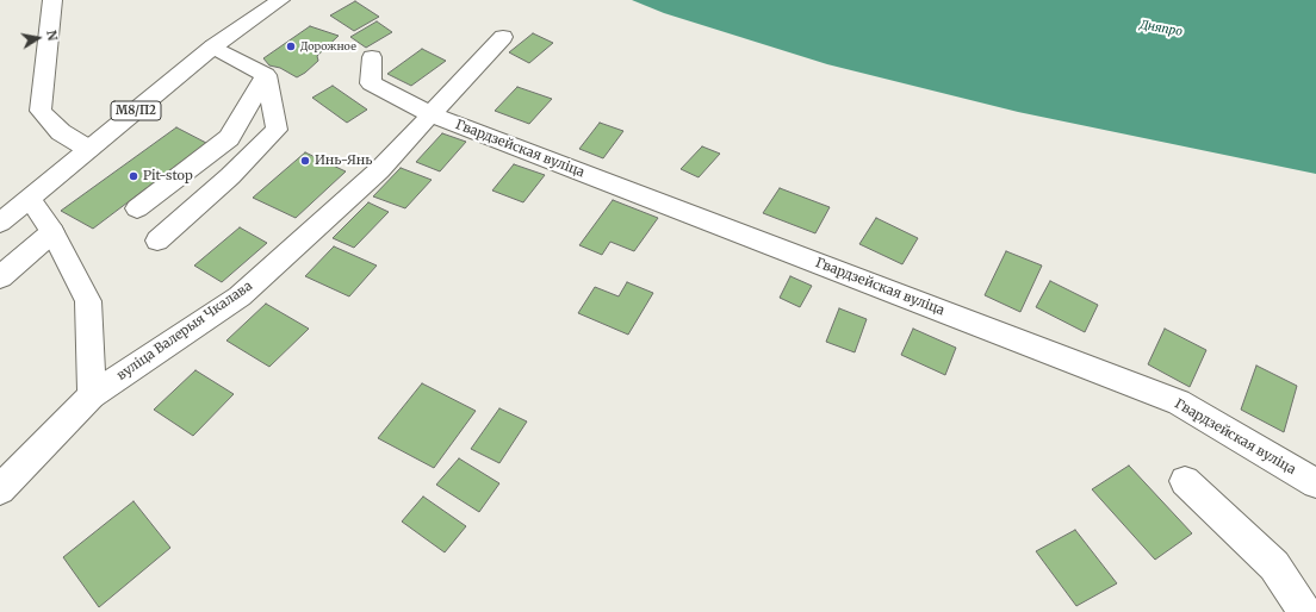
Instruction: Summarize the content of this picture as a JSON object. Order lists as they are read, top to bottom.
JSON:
{
  "streets": {
    "street": ["М8/П2", "Гвардзейская вуліца", "вуліца Валерыя Чкалава"]
  },
  "crossings": [
    ["Гвардзейская вуліца", "вуліца Валерыя Чкалава"]
  ],
  "water": ["Дняпро"],
  "places": ["Дорожное", "Инь-Янь", "Pit-stop"],
  "north": "right"
}
